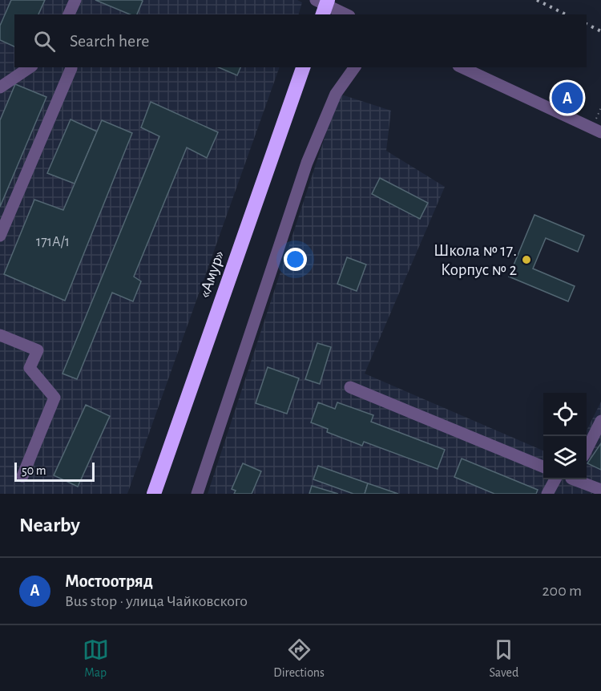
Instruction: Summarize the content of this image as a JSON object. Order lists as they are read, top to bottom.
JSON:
{
  "streets": {
    "highway": ["«Амур»"]
  },
  "places": ["Школа № 17. Корпус № 2"],
  "house_numbers": ["171А/1"],
  "scale_bar": "50 m",
  "page": {
    "search": "Search here",
    "pins": "A",
    "scale": "50 m",
    "heading": "Nearby",
    "list": [
      {
        "mark": "A",
        "name": "Мостоотряд",
        "note": "Bus stop · улица Чайковского",
        "value": "200 m"
      }
    ],
    "nav": ["Map", "Directions", "Saved"]
  }
}
